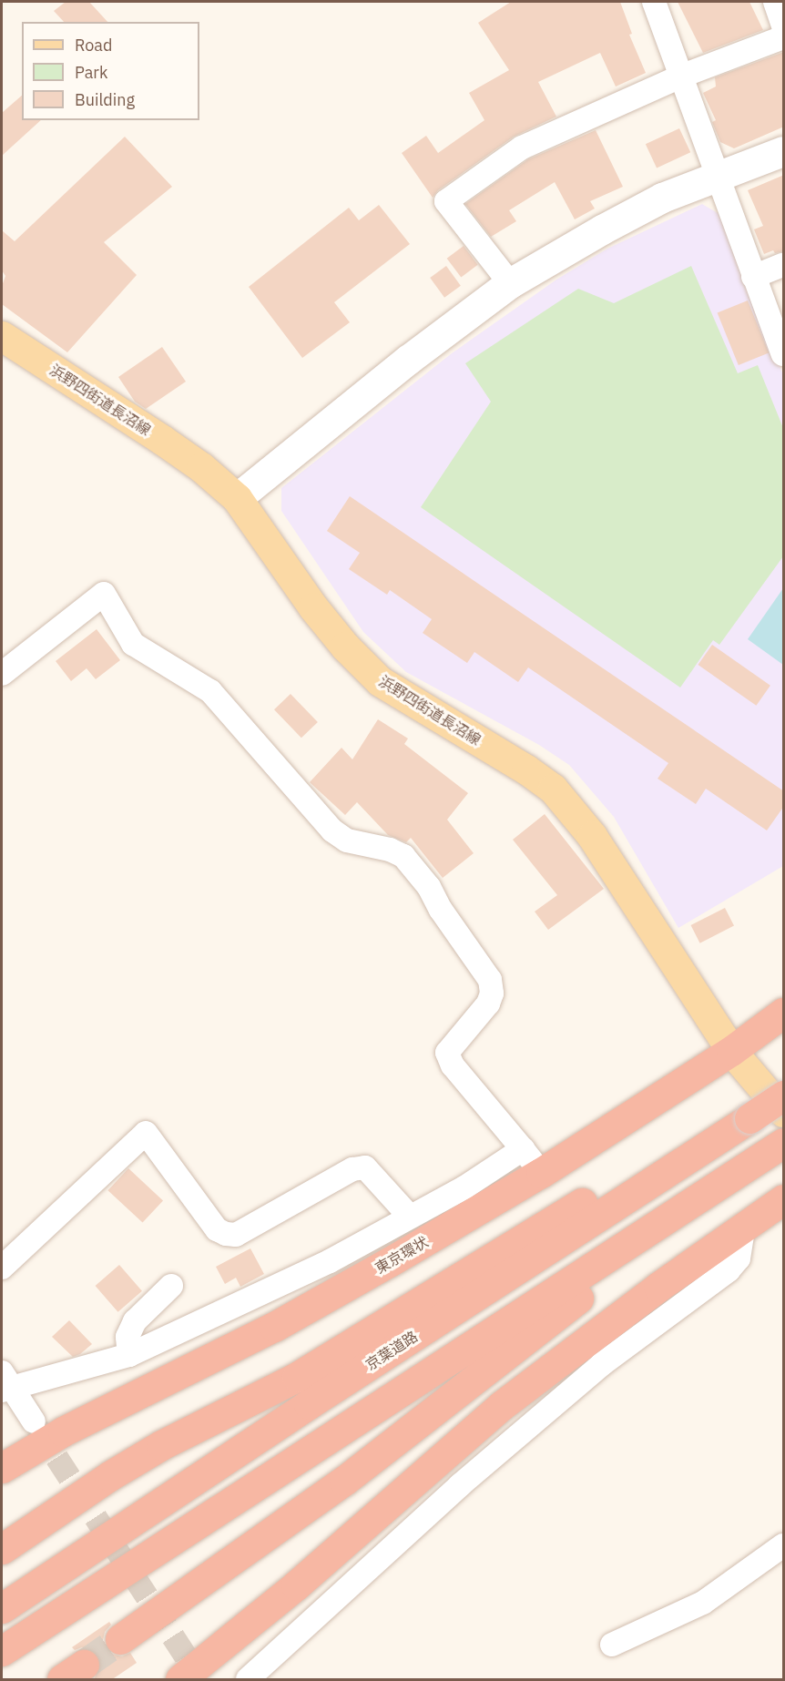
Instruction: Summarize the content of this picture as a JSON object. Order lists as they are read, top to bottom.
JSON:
{
  "streets": {
    "highway": ["東京環状", "京葉道路"],
    "main road": ["浜野四街道長沼線"]
  },
  "crossings": [
    ["浜野四街道長沼線", "東京環状"]
  ],
  "legend": ["Road", "Park", "Building"]
}
